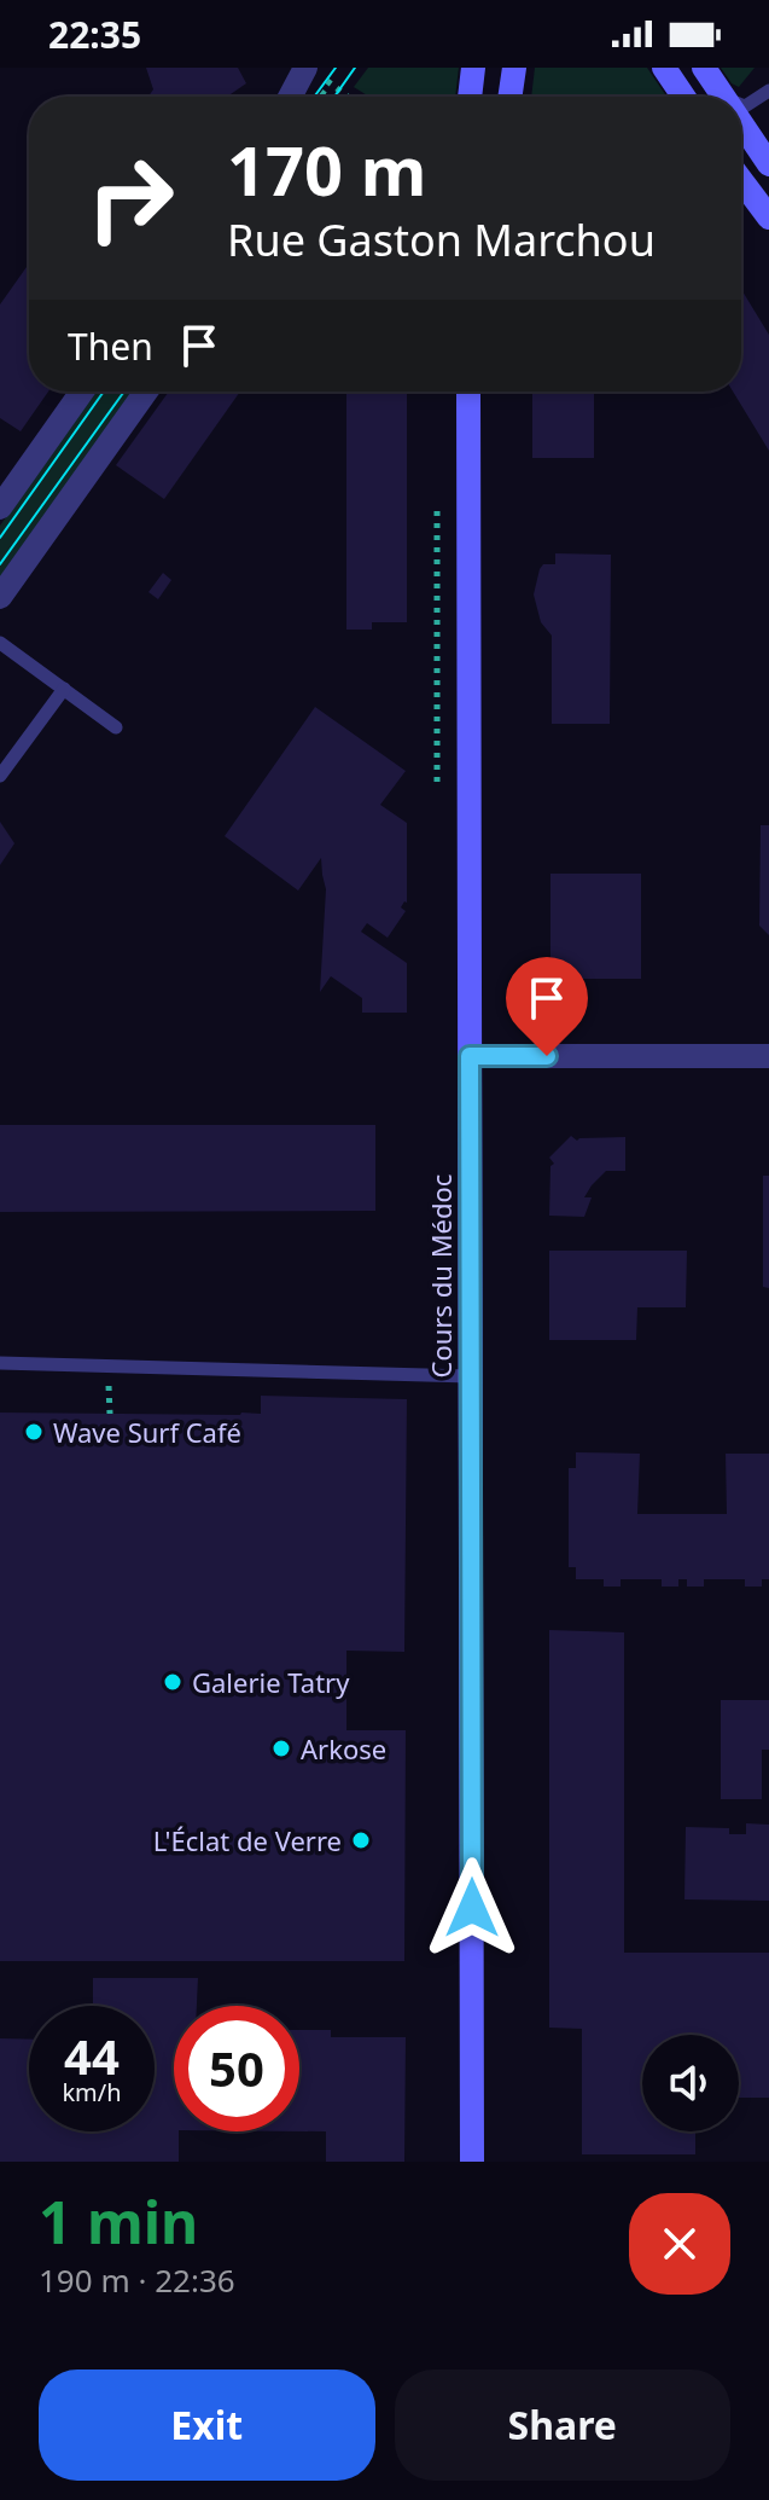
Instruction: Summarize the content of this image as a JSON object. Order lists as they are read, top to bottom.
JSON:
{
  "streets": {
    "main road": ["Cours du Médoc"]
  },
  "places": [
    "Wave Surf Café",
    "Galerie Tatry",
    "Arkose",
    "L'Éclat de Verre"
  ],
  "page": {
    "status": "22:35",
    "turn": ["170 m", "Rue Gaston Marchou"],
    "then": "Then",
    "speed": "44 km/h",
    "limit": "50",
    "heading": ["1 min", "190 m · 22:36"],
    "buttons": ["Exit", "Share"]
  }
}
